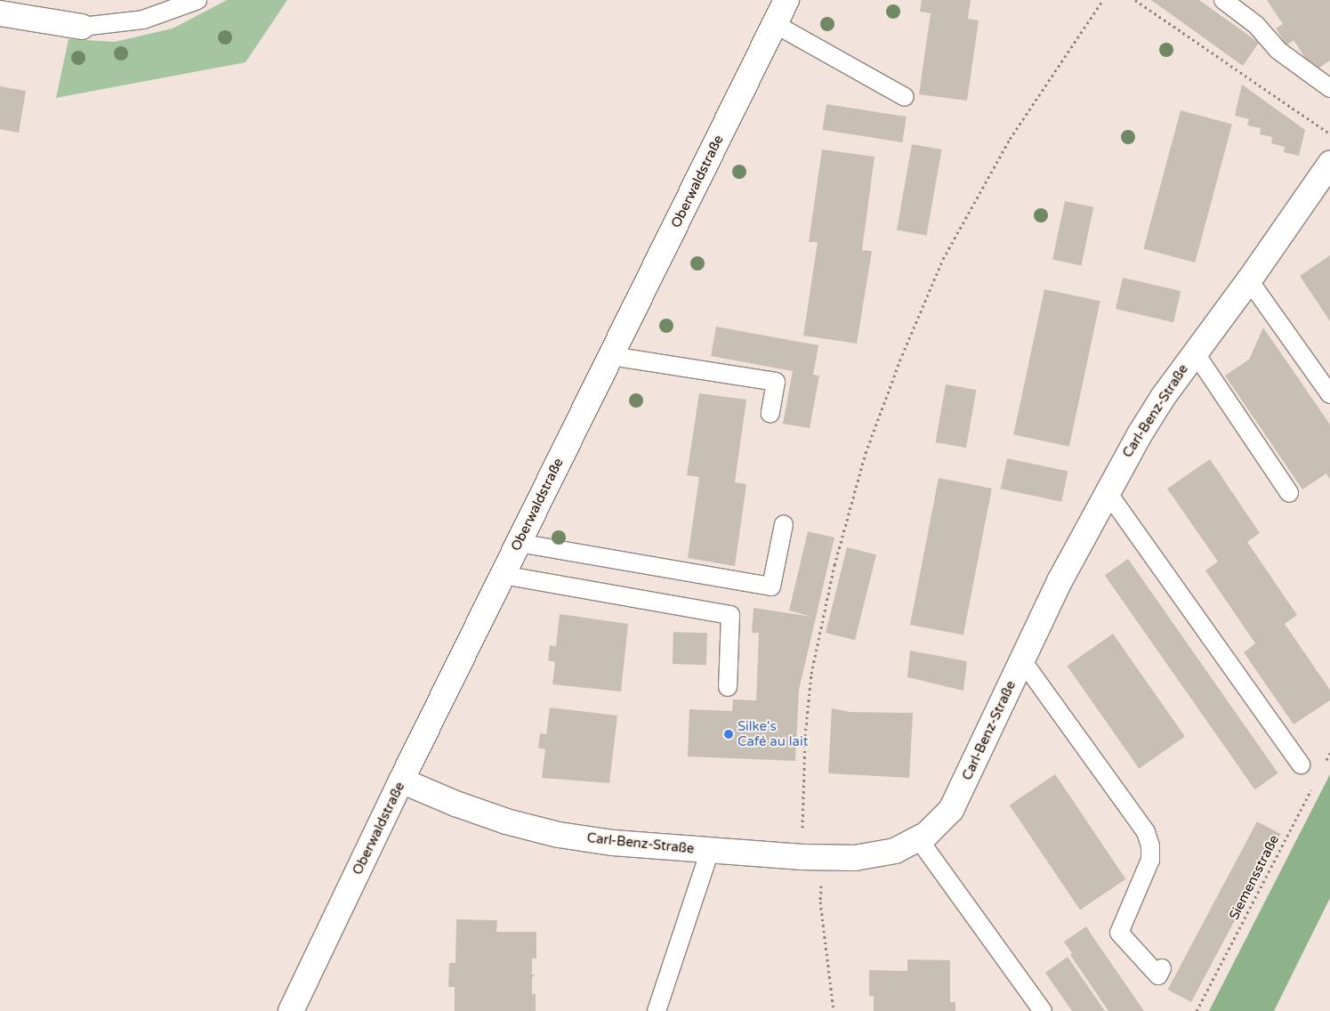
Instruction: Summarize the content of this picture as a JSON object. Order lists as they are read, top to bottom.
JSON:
{
  "streets": {
    "street": ["Oberwaldstraße", "Carl-Benz-Straße"],
    "path": ["Siemensstraße"]
  },
  "crossings": [
    ["Oberwaldstraße", "Carl-Benz-Straße"]
  ],
  "places": ["Silke's Café au lait"]
}
